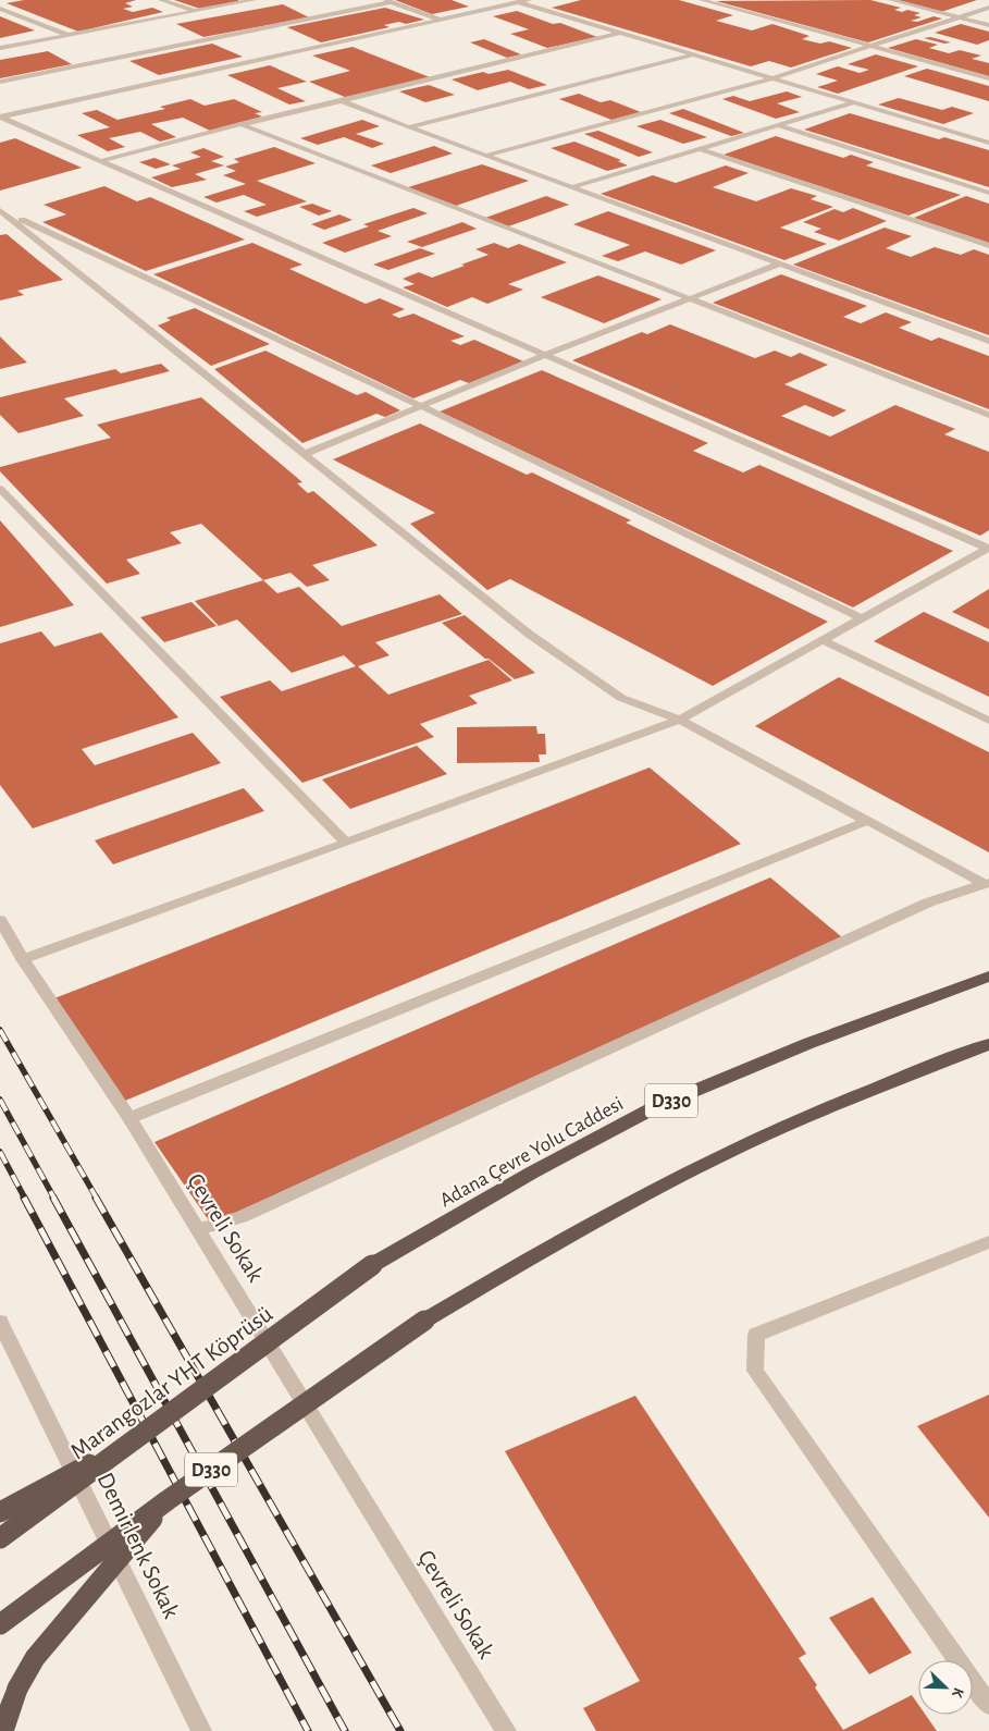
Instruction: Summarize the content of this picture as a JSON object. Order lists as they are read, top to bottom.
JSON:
{
  "streets": {
    "highway": ["D330", "Adana Çevre Yolu Caddesi", "Marangozlar YHT Köprüsü"],
    "street": ["Çevreli Sokak", "Demirlenk Sokak"]
  },
  "crossings": [
    ["Adana Çevre Yolu Caddesi", "Marangozlar YHT Köprüsü"]
  ],
  "north": "bottom right"
}
